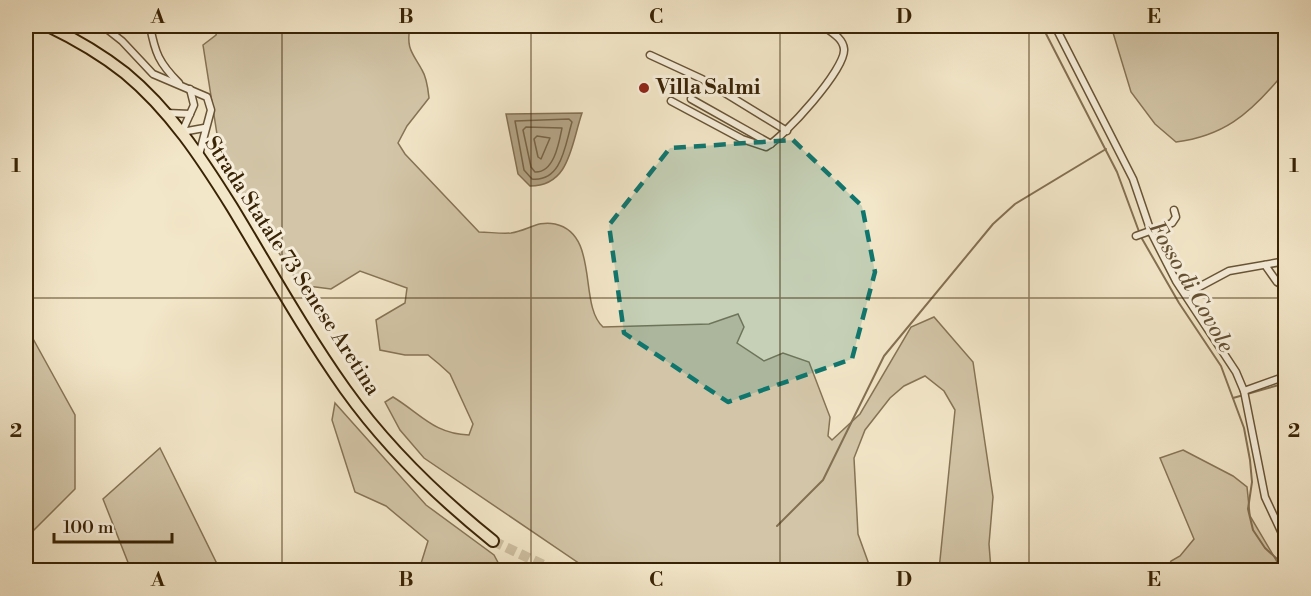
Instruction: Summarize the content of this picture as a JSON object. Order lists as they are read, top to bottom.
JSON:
{
  "streets": {
    "main road": ["Strada Statale 73 Senese Aretina"]
  },
  "water": ["Fosso di Covole"],
  "places": ["Villa Salmi"],
  "scale_bar": "100 m",
  "grid": {
    "columns": [
      "A",
      "B",
      "C",
      "D",
      "E"
    ],
    "rows": ["1", "2"]
  }
}
